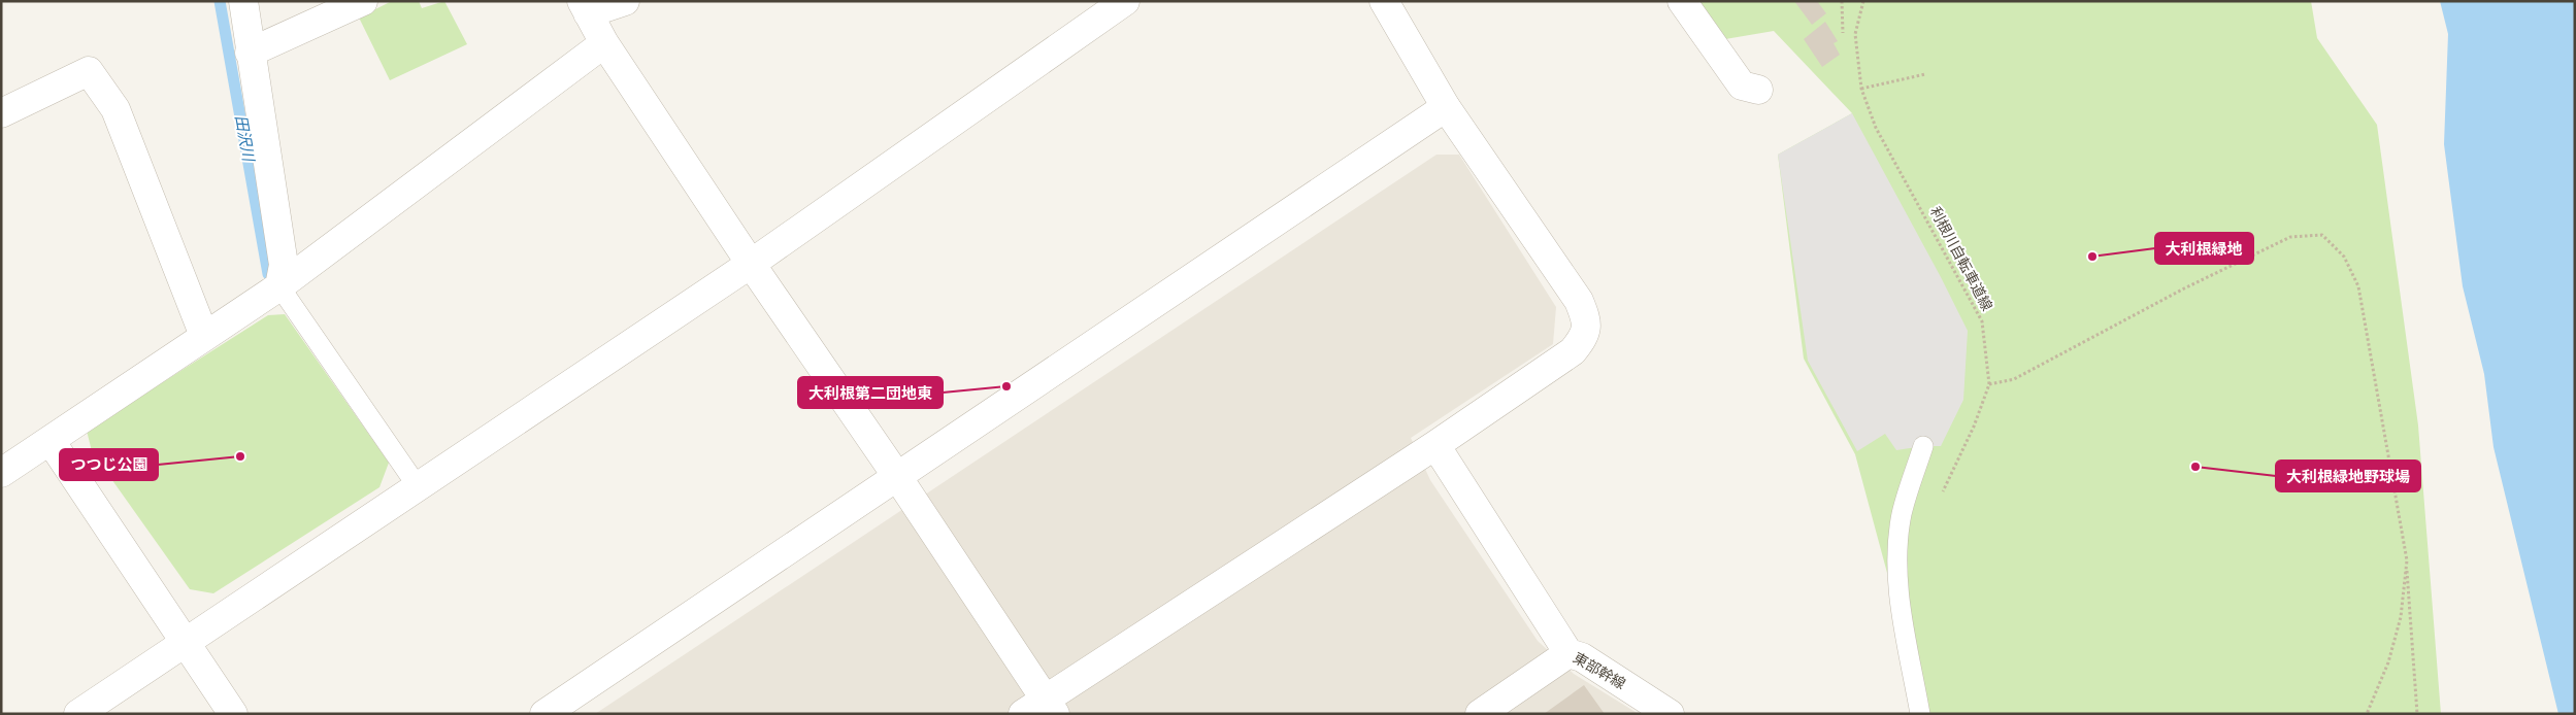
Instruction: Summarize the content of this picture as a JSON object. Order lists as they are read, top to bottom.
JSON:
{
  "streets": {
    "street": ["東部幹線"],
    "path": ["利根川自転車道線"]
  },
  "water": ["田沢川"],
  "places": [
    "大利根緑地",
    "大利根第二団地東",
    "つつじ公園",
    "大利根緑地野球場"
  ]
}
